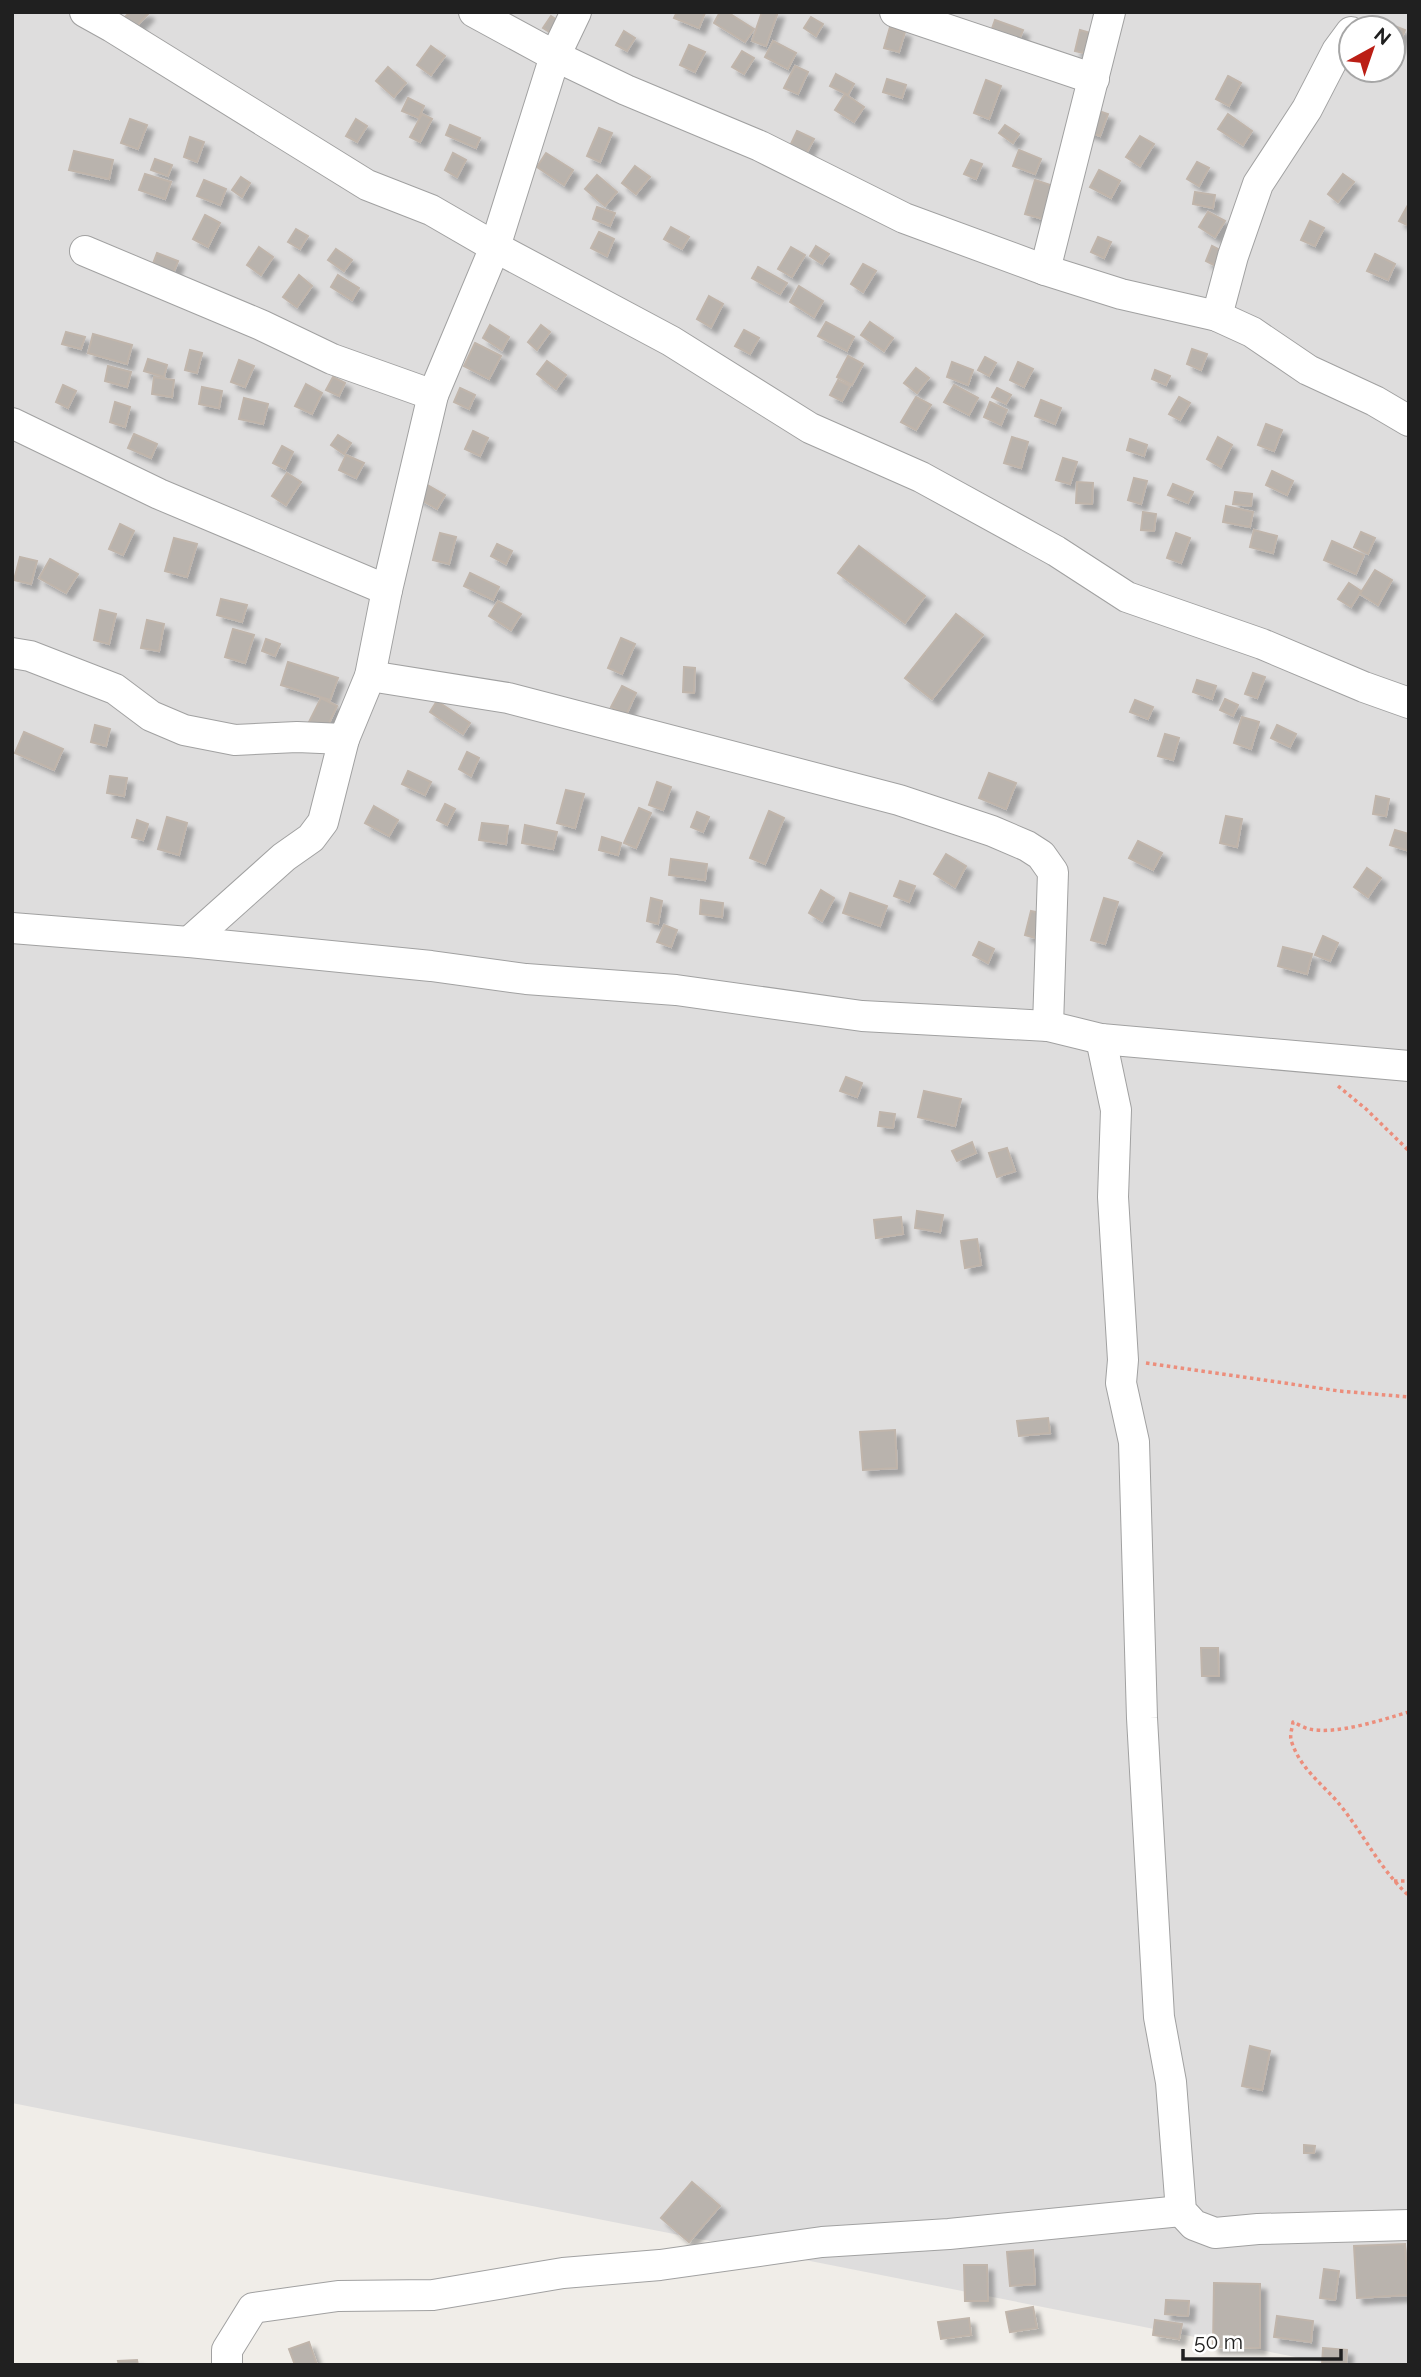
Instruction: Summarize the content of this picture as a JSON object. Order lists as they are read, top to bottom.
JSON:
{
  "scale_bar": "50 m",
  "north": "top right"
}
